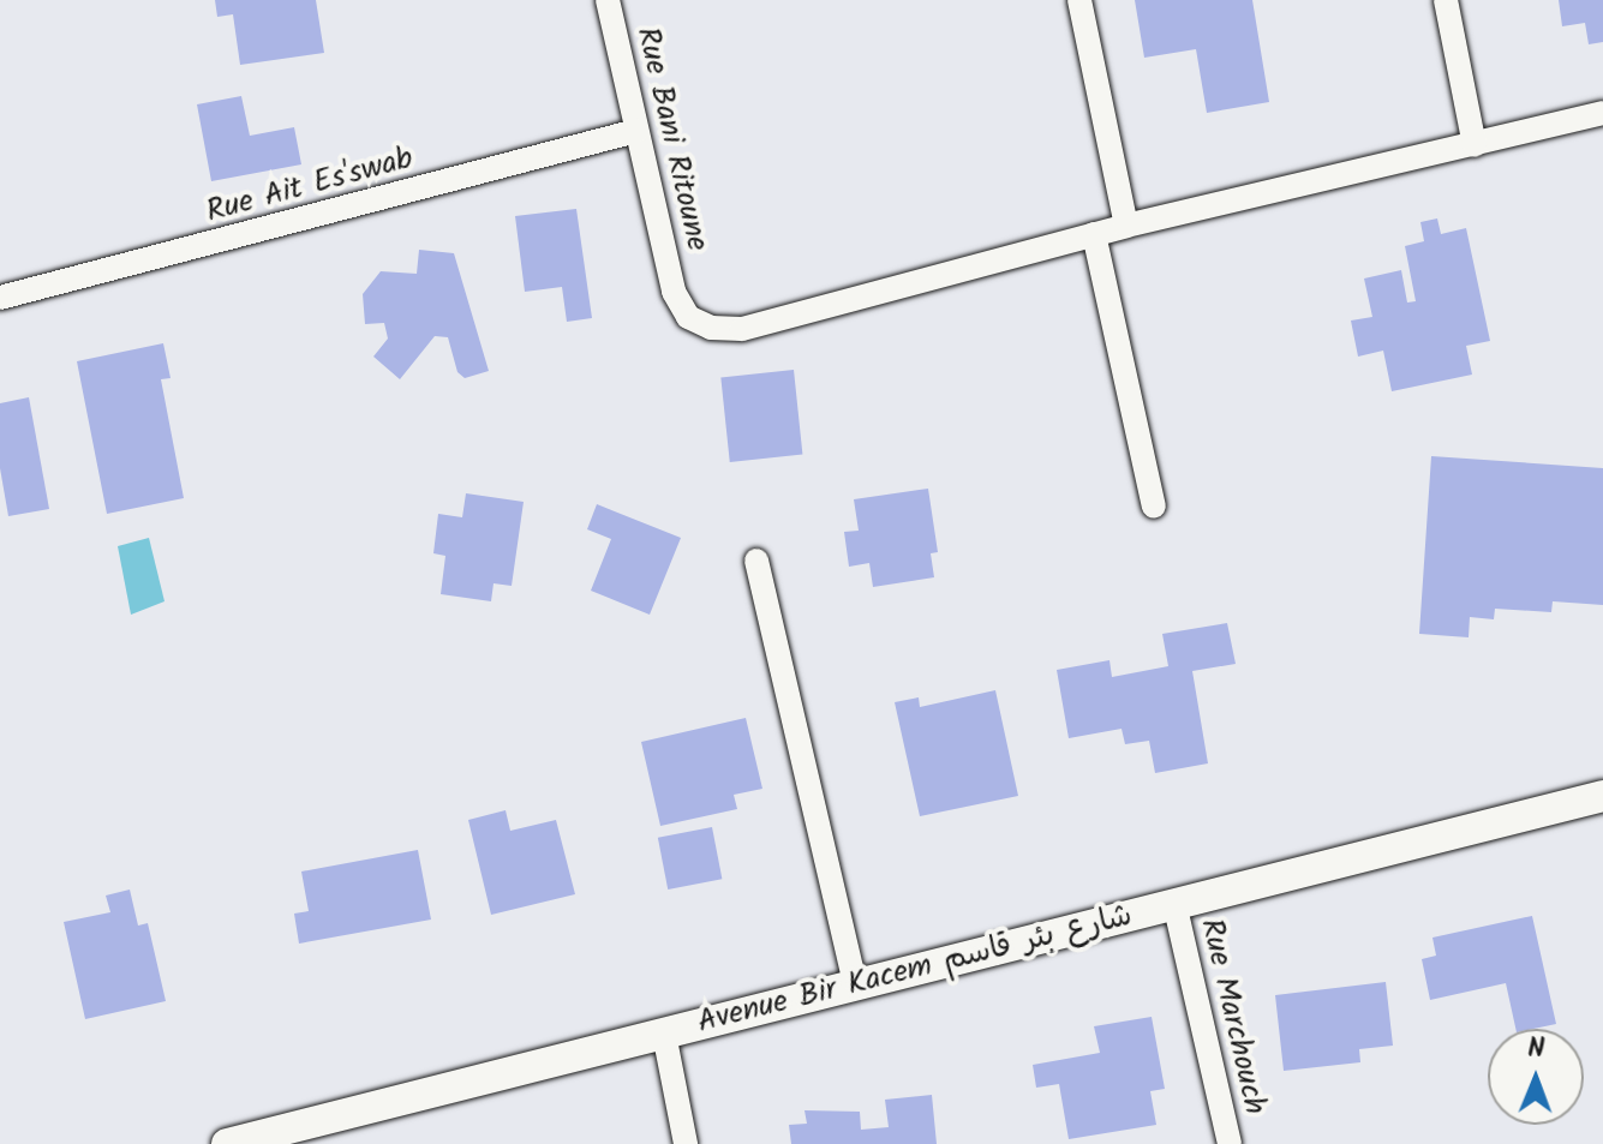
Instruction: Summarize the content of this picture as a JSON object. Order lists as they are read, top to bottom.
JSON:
{
  "streets": {
    "street": [
      "Rue Bani Ritoune",
      "Rue Ait Es'swab",
      "Avenue Bir Kacem شارع بئر قاسم",
      "Rue Marchouch"
    ]
  },
  "crossings": [
    ["Rue Bani Ritoune", "Rue Ait Es'swab"],
    ["Avenue Bir Kacem شارع بئر قاسم", "Rue Marchouch"]
  ],
  "north": "top"
}
